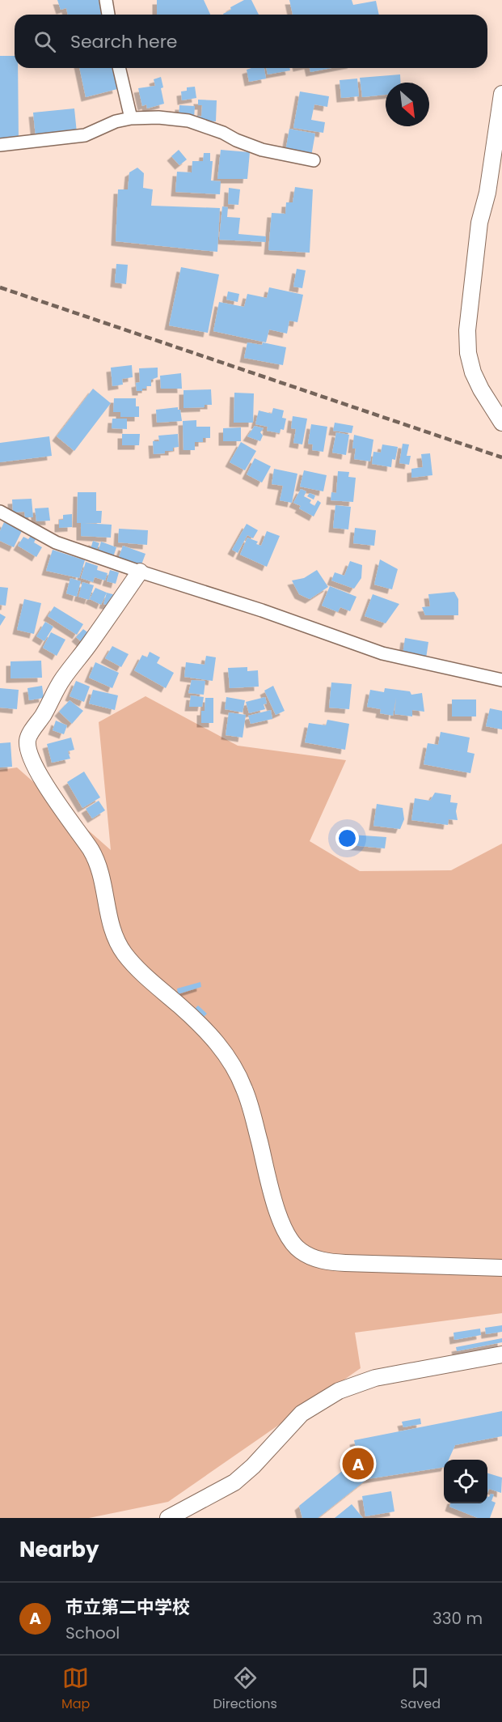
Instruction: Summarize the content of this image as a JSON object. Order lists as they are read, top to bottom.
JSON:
{
  "north": "bottom right",
  "page": {
    "search": "Search here",
    "pins": "A",
    "heading": "Nearby",
    "list": [
      {
        "mark": "A",
        "name": "市立第二中学校",
        "note": "School",
        "value": "330 m"
      }
    ],
    "nav": ["Map", "Directions", "Saved"]
  }
}
